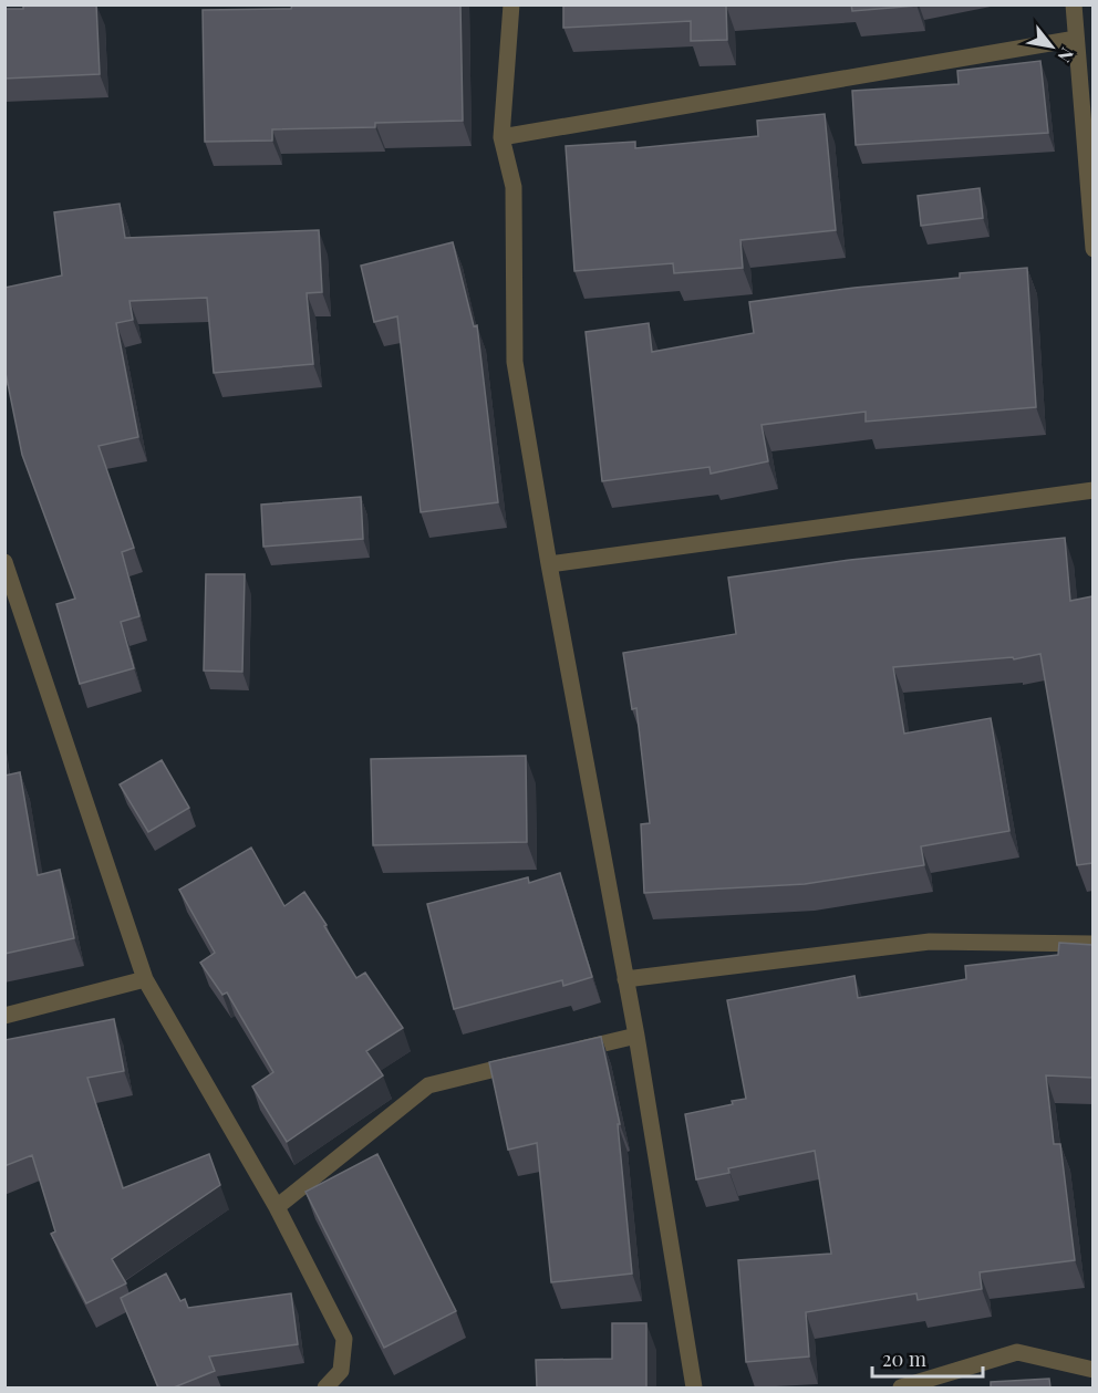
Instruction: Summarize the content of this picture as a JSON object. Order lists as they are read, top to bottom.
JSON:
{
  "scale_bar": "20 m",
  "north": "bottom right"
}
